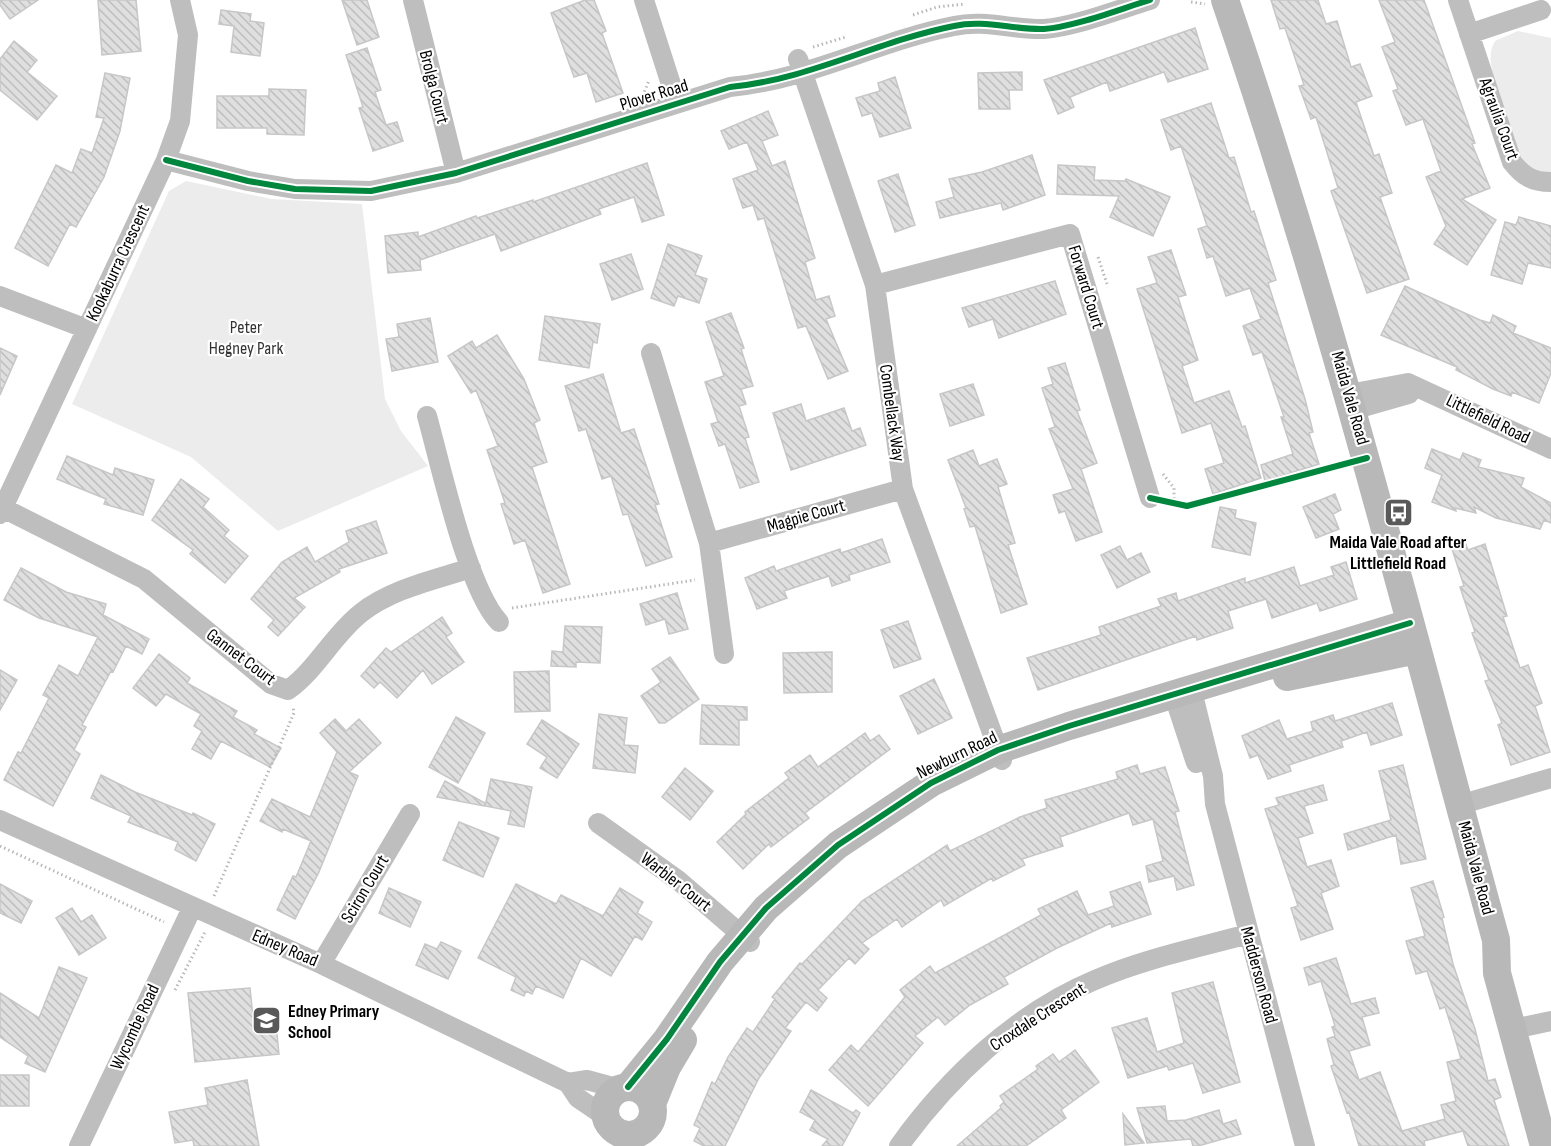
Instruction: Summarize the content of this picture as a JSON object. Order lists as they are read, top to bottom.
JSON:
{
  "streets": {
    "street": [
      "Brolga Court",
      "Plover Road",
      "Agraulia Court",
      "Kookaburra Crescent",
      "Forward Court",
      "Maida Vale Road",
      "Combellack Way",
      "Littlefield Road",
      "Magpie Court",
      "Gannet Court",
      "Newburn Road",
      "Warbler Court",
      "Sciron Court",
      "Edney Road",
      "Madderson Road",
      "Croxdale Crescent",
      "Wycombe Road"
    ]
  },
  "crossings": [
    ["Brolga Court", "Plover Road"],
    ["Plover Road", "Kookaburra Crescent"],
    ["Plover Road", "Combellack Way"],
    ["Kookaburra Crescent", "Gannet Court"],
    ["Forward Court", "Combellack Way"],
    ["Maida Vale Road", "Littlefield Road"],
    ["Maida Vale Road", "Newburn Road"],
    ["Combellack Way", "Magpie Court"],
    ["Combellack Way", "Newburn Road"],
    ["Newburn Road", "Warbler Court"],
    ["Newburn Road", "Edney Road"],
    ["Newburn Road", "Madderson Road"],
    ["Sciron Court", "Edney Road"],
    ["Edney Road", "Wycombe Road"],
    ["Madderson Road", "Croxdale Crescent"]
  ],
  "parks": ["Peter Hegney Park"],
  "places": {
    "bus stop": ["Maida Vale Road after Littlefield Road"],
    "school or university": ["Edney Primary School"]
  }
}
